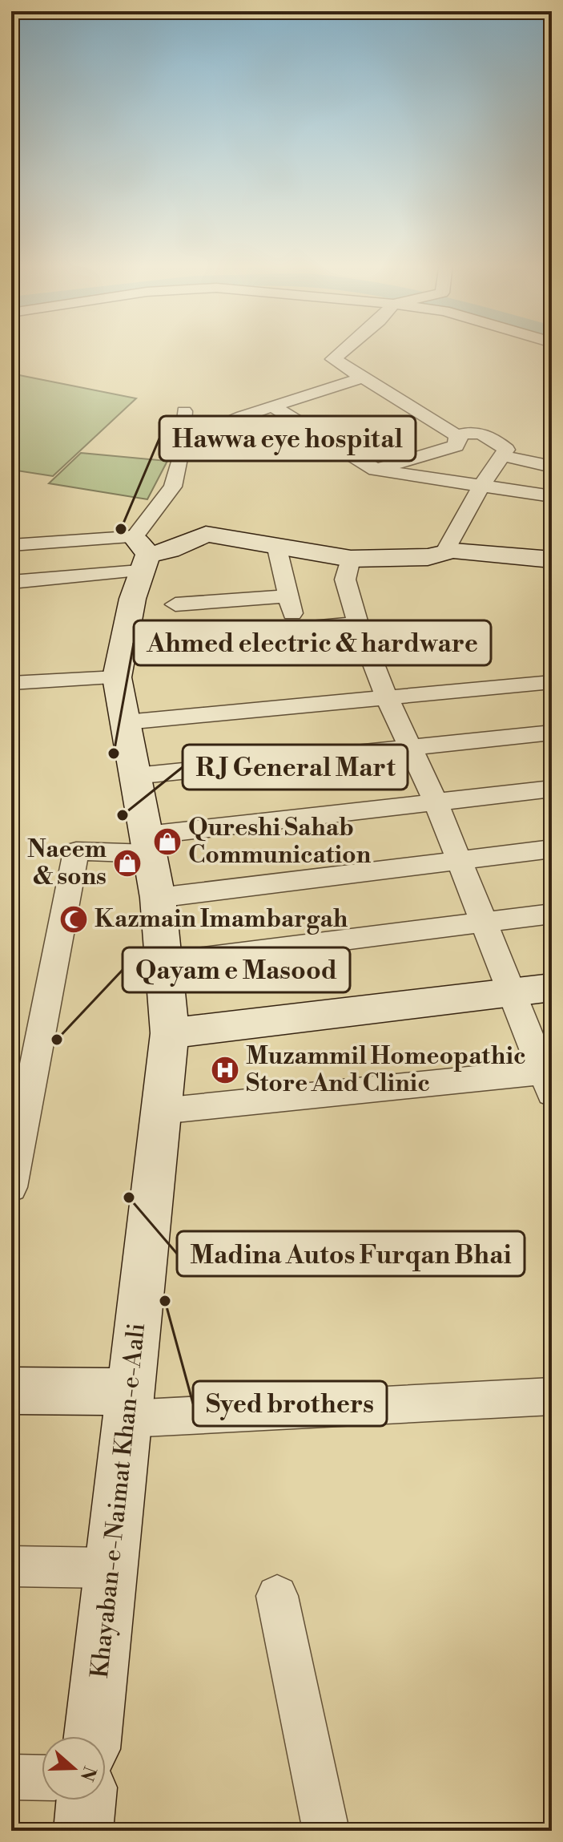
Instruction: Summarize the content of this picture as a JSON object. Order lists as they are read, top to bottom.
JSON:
{
  "streets": {
    "street": ["Khayaban-e-Naimat Khan-e-Aali"]
  },
  "places": {
    "other": [
      "Hawwa eye hospital",
      "Ahmed electric & hardware",
      "R J General Mart",
      "Qayam e Masood",
      "Madina Autos Furqan Bhai",
      "Syed brothers"
    ],
    "shop": ["Qureshi Sahab Communication", "Naeem & sons"],
    "mosque": ["Kazmain Imambargah"],
    "hospital": ["Muzammil Homeopathic Store And Clinic"]
  },
  "north": "right"
}
